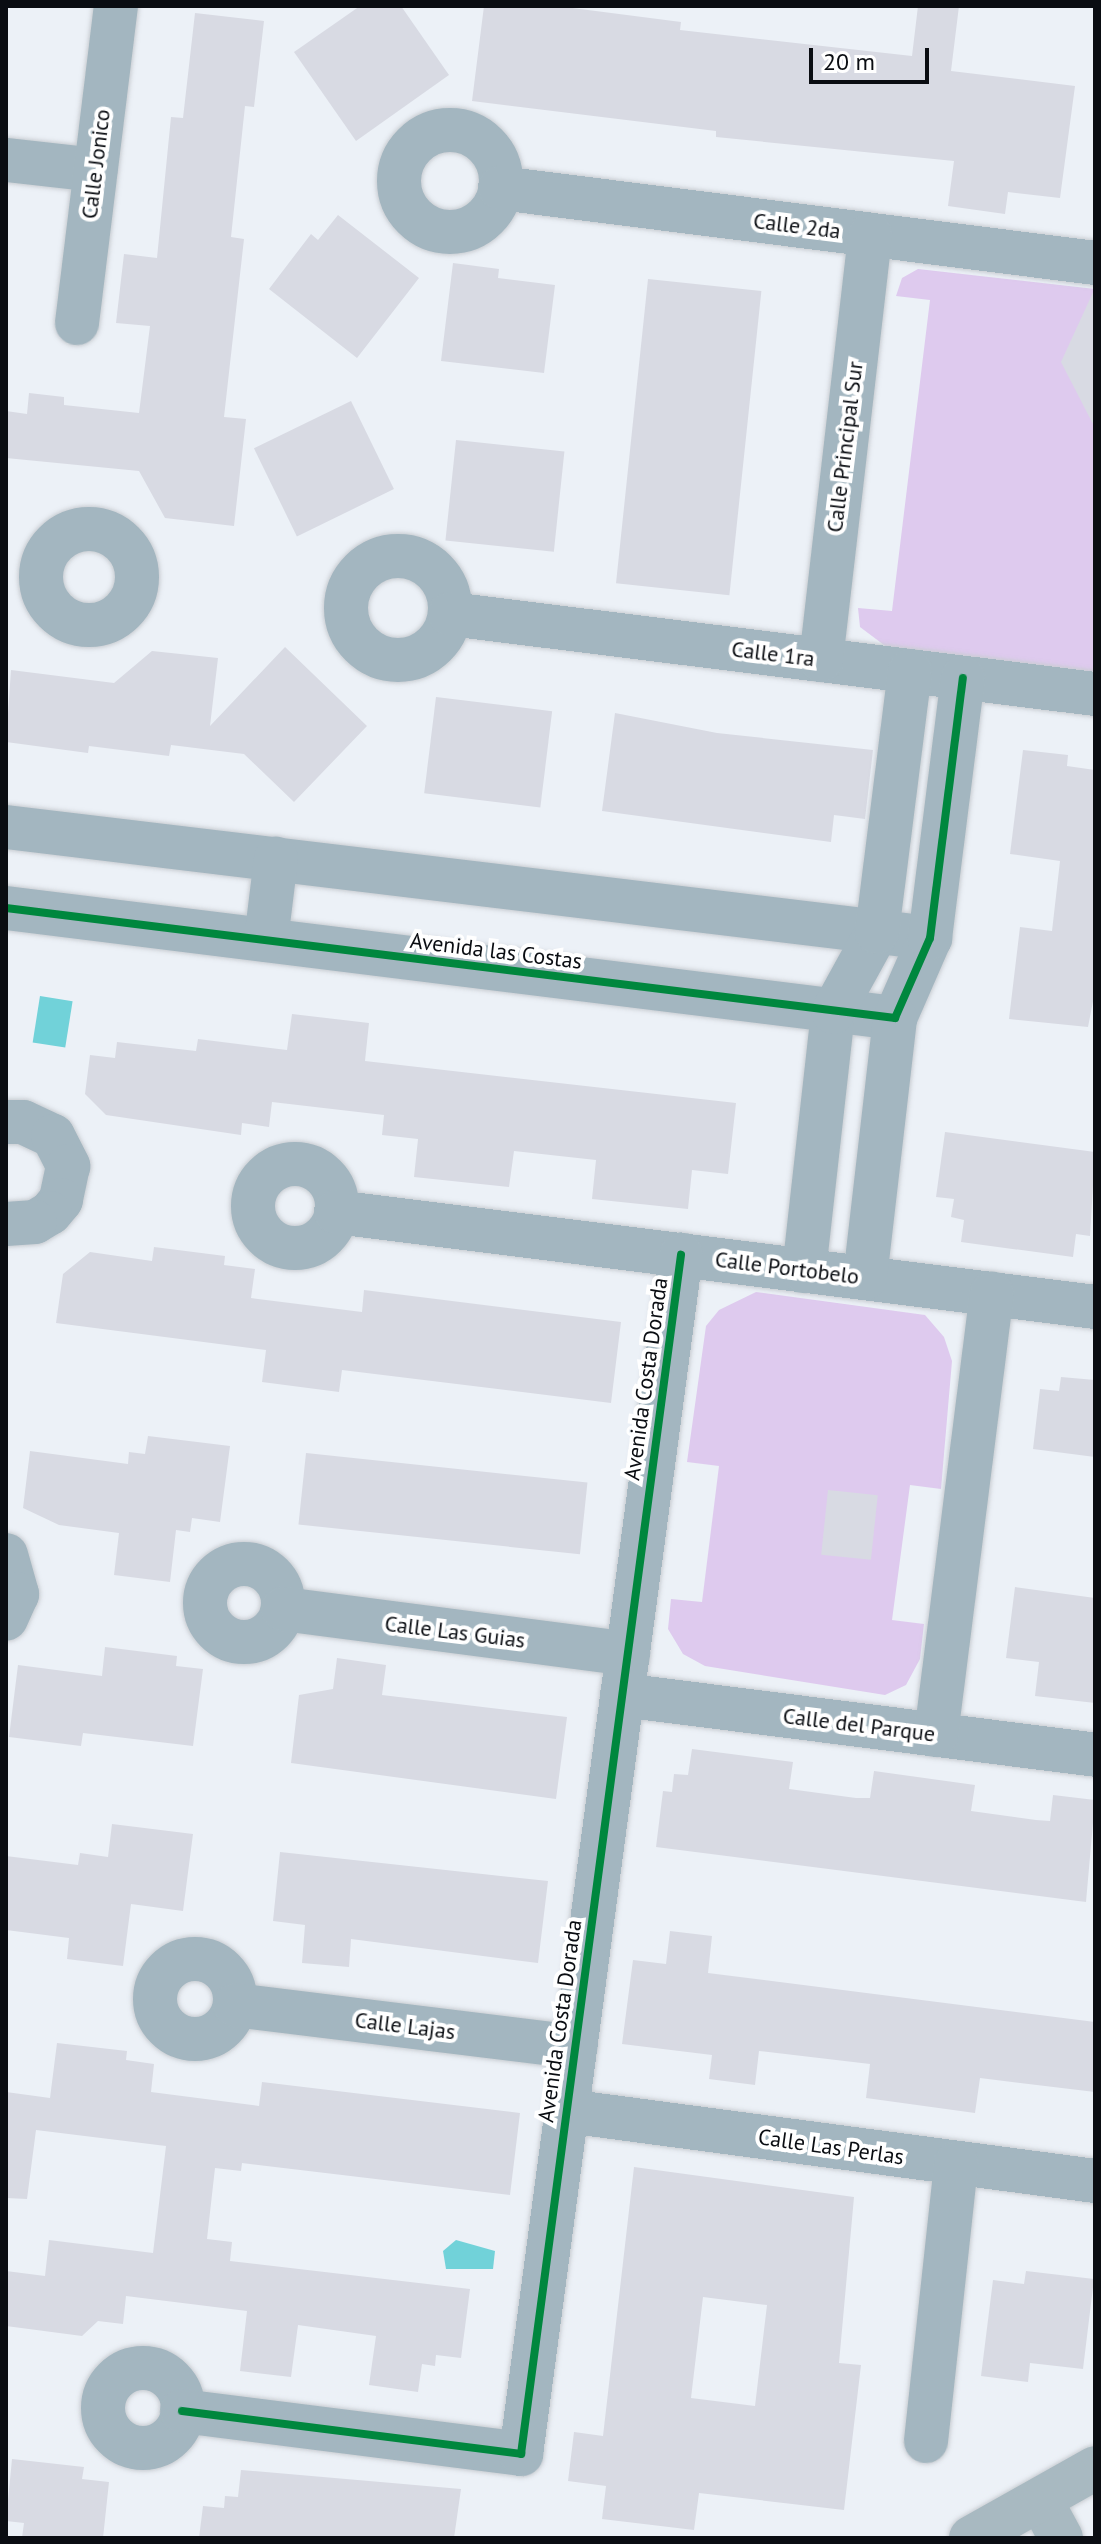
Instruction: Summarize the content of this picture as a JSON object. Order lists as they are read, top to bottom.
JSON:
{
  "streets": {
    "street": [
      "Calle Jonico",
      "Calle 2da",
      "Calle Principal Sur",
      "Calle 1ra",
      "Avenida las Costas",
      "Calle Portobelo",
      "Avenida Costa Dorada",
      "Calle Las Guias",
      "Calle del Parque",
      "Calle Lajas",
      "Calle Las Perlas"
    ]
  },
  "crossings": [
    ["Calle 2da", "Calle Principal Sur"],
    ["Calle Principal Sur", "Calle 1ra"],
    ["Calle Portobelo", "Avenida Costa Dorada"],
    ["Avenida Costa Dorada", "Calle Las Guias"],
    ["Avenida Costa Dorada", "Calle del Parque"],
    ["Avenida Costa Dorada", "Calle Lajas"],
    ["Avenida Costa Dorada", "Calle Las Perlas"],
    ["Calle Las Guias", "Calle del Parque"]
  ],
  "scale_bar": "20 m"
}
